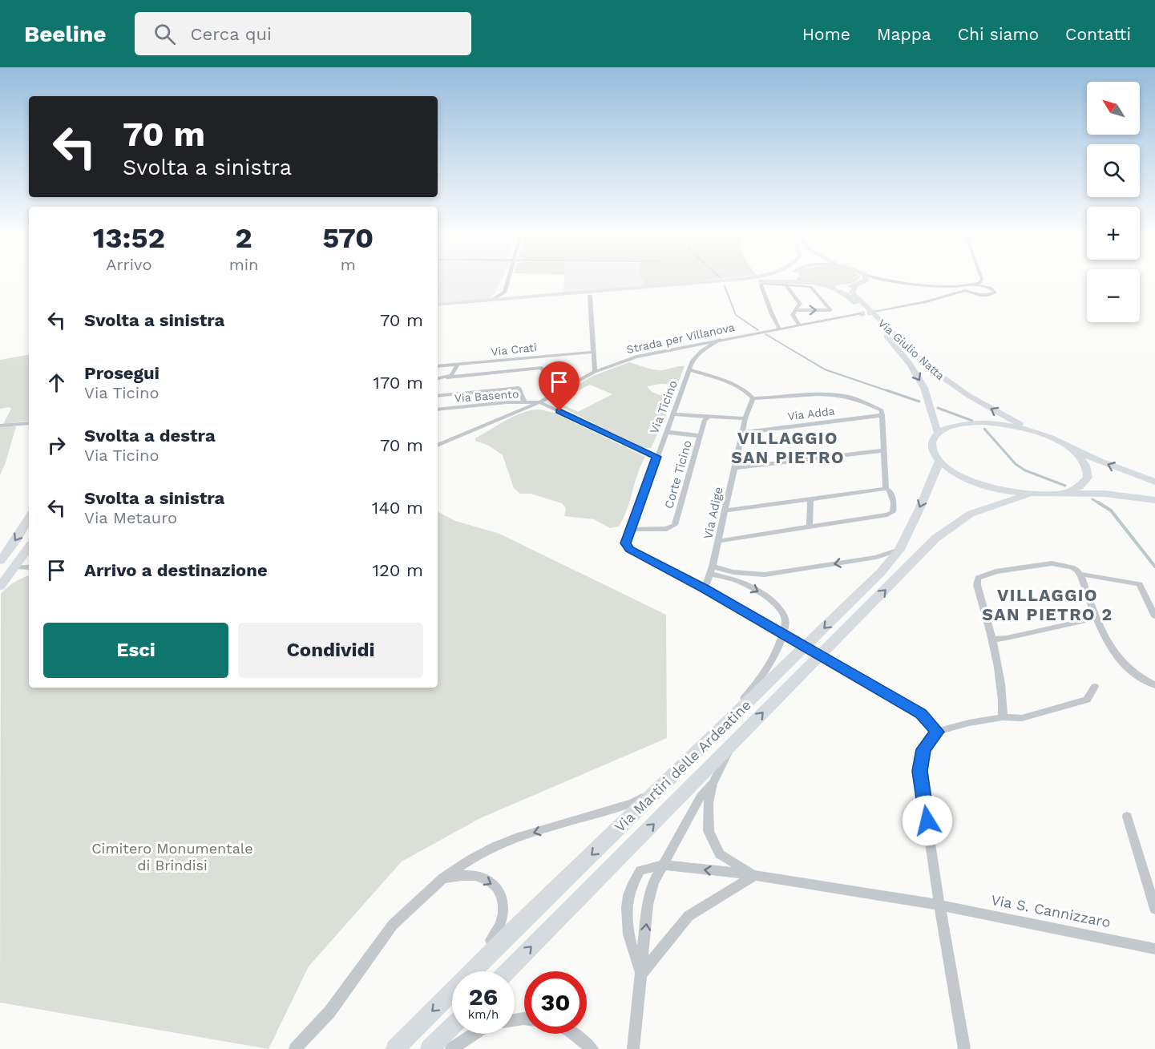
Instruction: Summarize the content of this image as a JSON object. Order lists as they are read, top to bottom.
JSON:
{
  "streets": {
    "street": [
      "Strada per Villanova",
      "Via Crati",
      "Via Giulio Natta",
      "Via Basento",
      "Via Ticino",
      "Via Adda",
      "Corte Ticino",
      "Via Adige",
      "Via Martiri delle Ardeatine",
      "Via S. Cannizzaro"
    ]
  },
  "crossings": [
    ["Strada per Villanova", "Via Basento"],
    ["Strada per Villanova", "Via Ticino"],
    ["Via Ticino", "Corte Ticino"],
    ["Via Ticino", "Via Adige"],
    ["Via Adda", "Via Adige"]
  ],
  "districts": ["VILLAGGIO SAN PIETRO", "VILLAGGIO SAN PIETRO 2"],
  "parks": ["Cimitero Monumentale di Brindisi"],
  "north": "top left",
  "page": {
    "header": "Beeline",
    "search": "Cerca qui",
    "nav": [
      "Home",
      "Mappa",
      "Chi siamo",
      "Contatti"
    ],
    "map_buttons": ["+", "−"],
    "turn": ["70 m", "Svolta a sinistra"],
    "eta": [
      "13:52",
      "Arrivo",
      "2",
      "min",
      "570",
      "m"
    ],
    "list": [
      {
        "name": "Svolta a sinistra",
        "value": "70 m"
      },
      {
        "name": "Prosegui",
        "note": "Via Ticino",
        "value": "170 m"
      },
      {
        "name": "Svolta a destra",
        "note": "Via Ticino",
        "value": "70 m"
      },
      {
        "name": "Svolta a sinistra",
        "note": "Via Metauro",
        "value": "140 m"
      },
      {
        "name": "Arrivo a destinazione",
        "value": "120 m"
      }
    ],
    "buttons": ["Esci", "Condividi"],
    "speed": "26 km/h",
    "limit": "30"
  }
}
